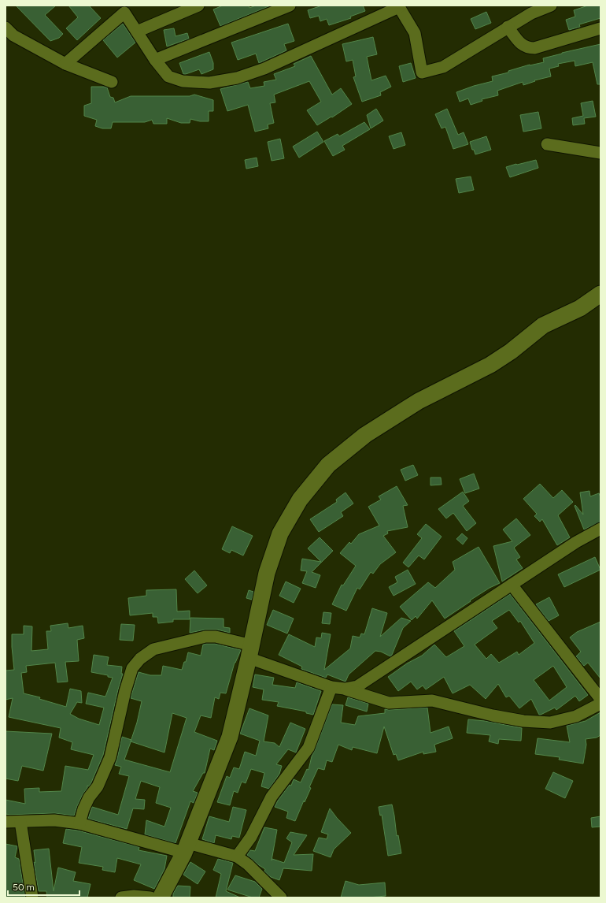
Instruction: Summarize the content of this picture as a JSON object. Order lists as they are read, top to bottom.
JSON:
{
  "scale_bar": "50 m"
}
